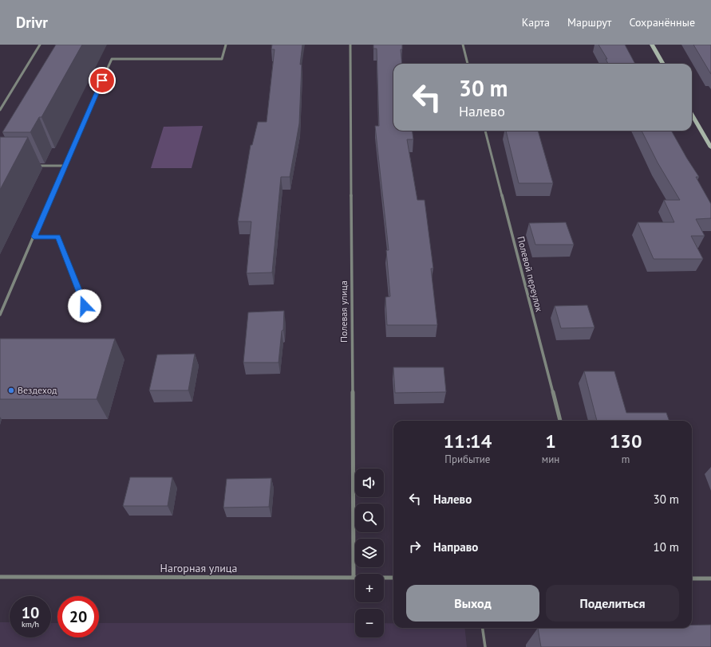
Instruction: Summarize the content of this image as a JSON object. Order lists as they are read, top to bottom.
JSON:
{
  "streets": {
    "street": ["Полевой переулок", "Полевая улица", "Нагорная улица"]
  },
  "crossings": [
    ["Полевая улица", "Нагорная улица"]
  ],
  "places": ["Вездеход"],
  "page": {
    "header": "Drivr",
    "nav": ["Карта", "Маршрут", "Сохранённые"],
    "turn": ["30 m", "Налево"],
    "eta": [
      "11:14",
      "Прибытие",
      "1",
      "мин",
      "130",
      "m"
    ],
    "map_buttons": ["+", "−"],
    "list": [
      {
        "name": "Налево",
        "value": "30 m"
      },
      {
        "name": "Направо",
        "value": "10 m"
      }
    ],
    "buttons": ["Выход", "Поделиться"],
    "speed": "10 km/h",
    "limit": "20"
  }
}
